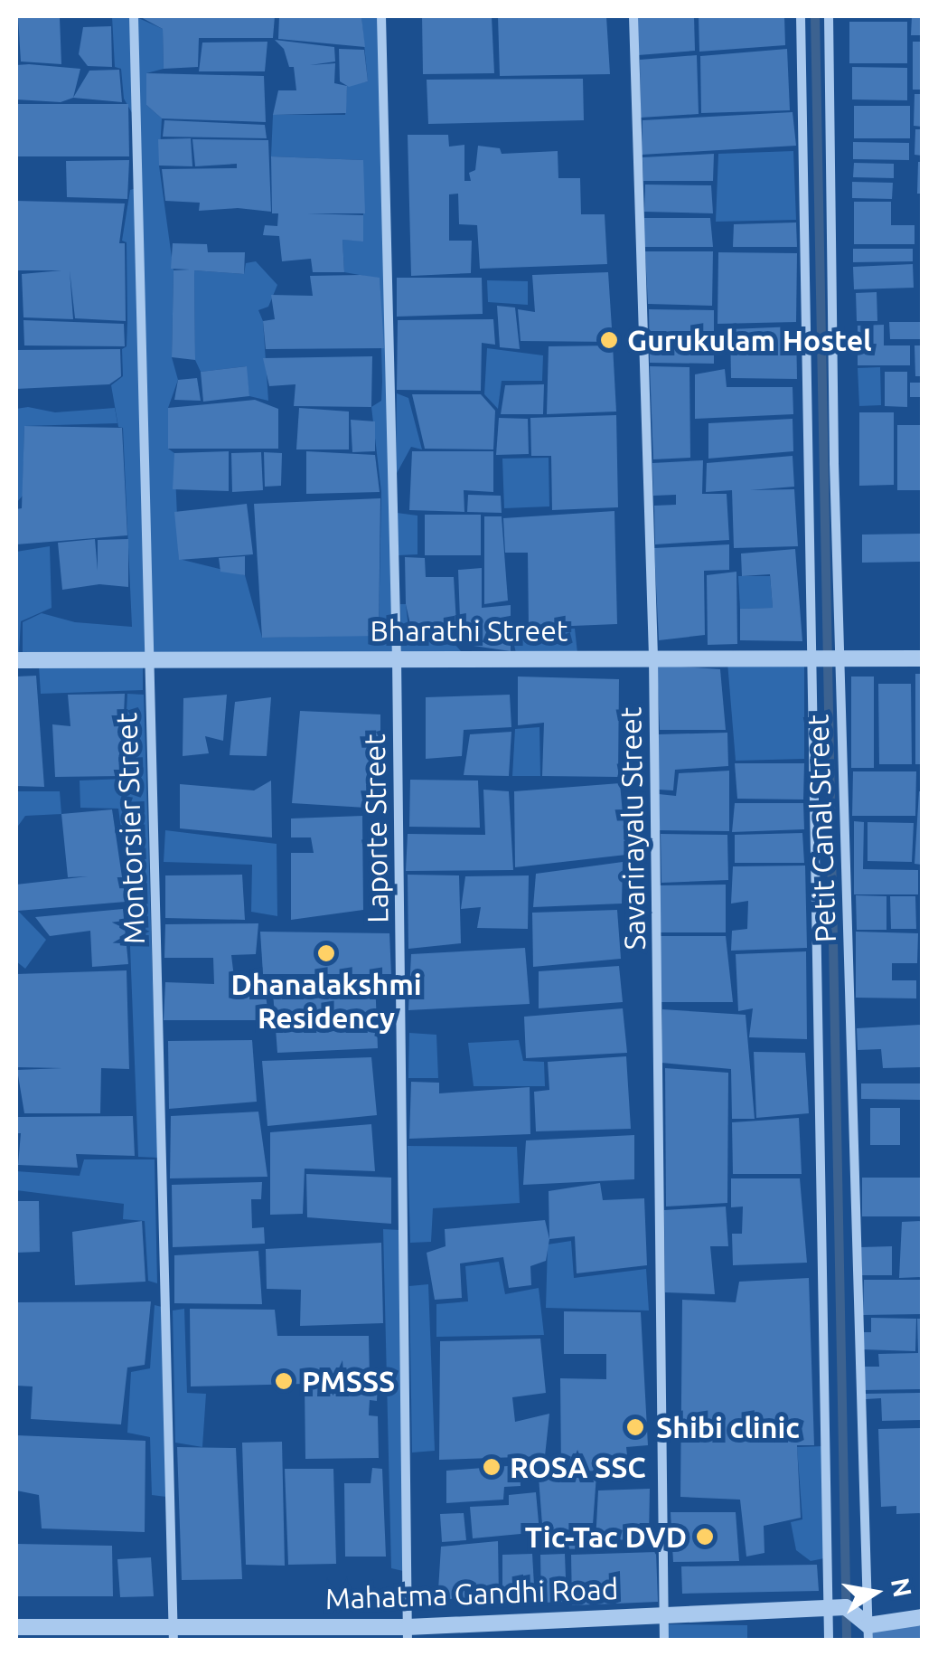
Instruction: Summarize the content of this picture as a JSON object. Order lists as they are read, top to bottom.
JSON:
{
  "streets": {
    "street": [
      "Bharathi Street",
      "Montorsier Street",
      "Laporte Street",
      "Savarirayalu Street",
      "Petit Canal Street",
      "Mahatma Gandhi Road"
    ]
  },
  "crossings": [
    ["Bharathi Street", "Montorsier Street"],
    ["Bharathi Street", "Laporte Street"],
    ["Bharathi Street", "Savarirayalu Street"],
    ["Bharathi Street", "Petit Canal Street"],
    ["Montorsier Street", "Mahatma Gandhi Road"],
    ["Laporte Street", "Mahatma Gandhi Road"],
    ["Savarirayalu Street", "Mahatma Gandhi Road"],
    ["Petit Canal Street", "Mahatma Gandhi Road"]
  ],
  "places": [
    "Gurukulam Hostel",
    "Dhanalakshmi Residency",
    "PMSSS",
    "Shibi clinic",
    "ROSA SSC",
    "Tic-Tac DVD"
  ],
  "north": "right"
}
